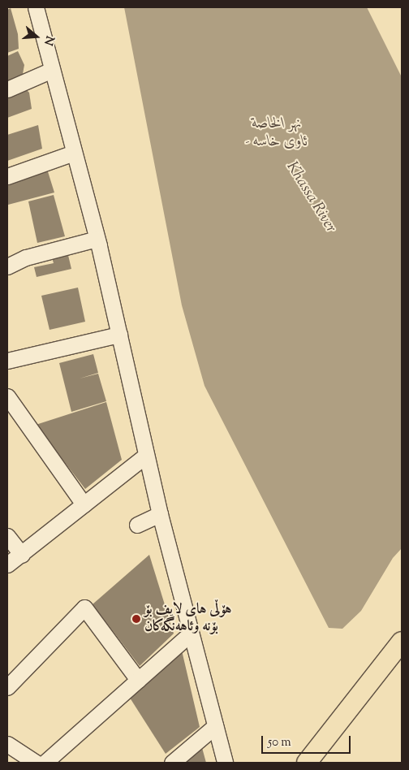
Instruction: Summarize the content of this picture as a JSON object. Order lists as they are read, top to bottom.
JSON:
{
  "water": ["نهر الخاصة - ئاوی خاسە", "Khassa River"],
  "places": ["هۆڵی های لایف بۆ بۆنە وئاهەنگەکان"],
  "scale_bar": "50 m",
  "north": "right"
}
